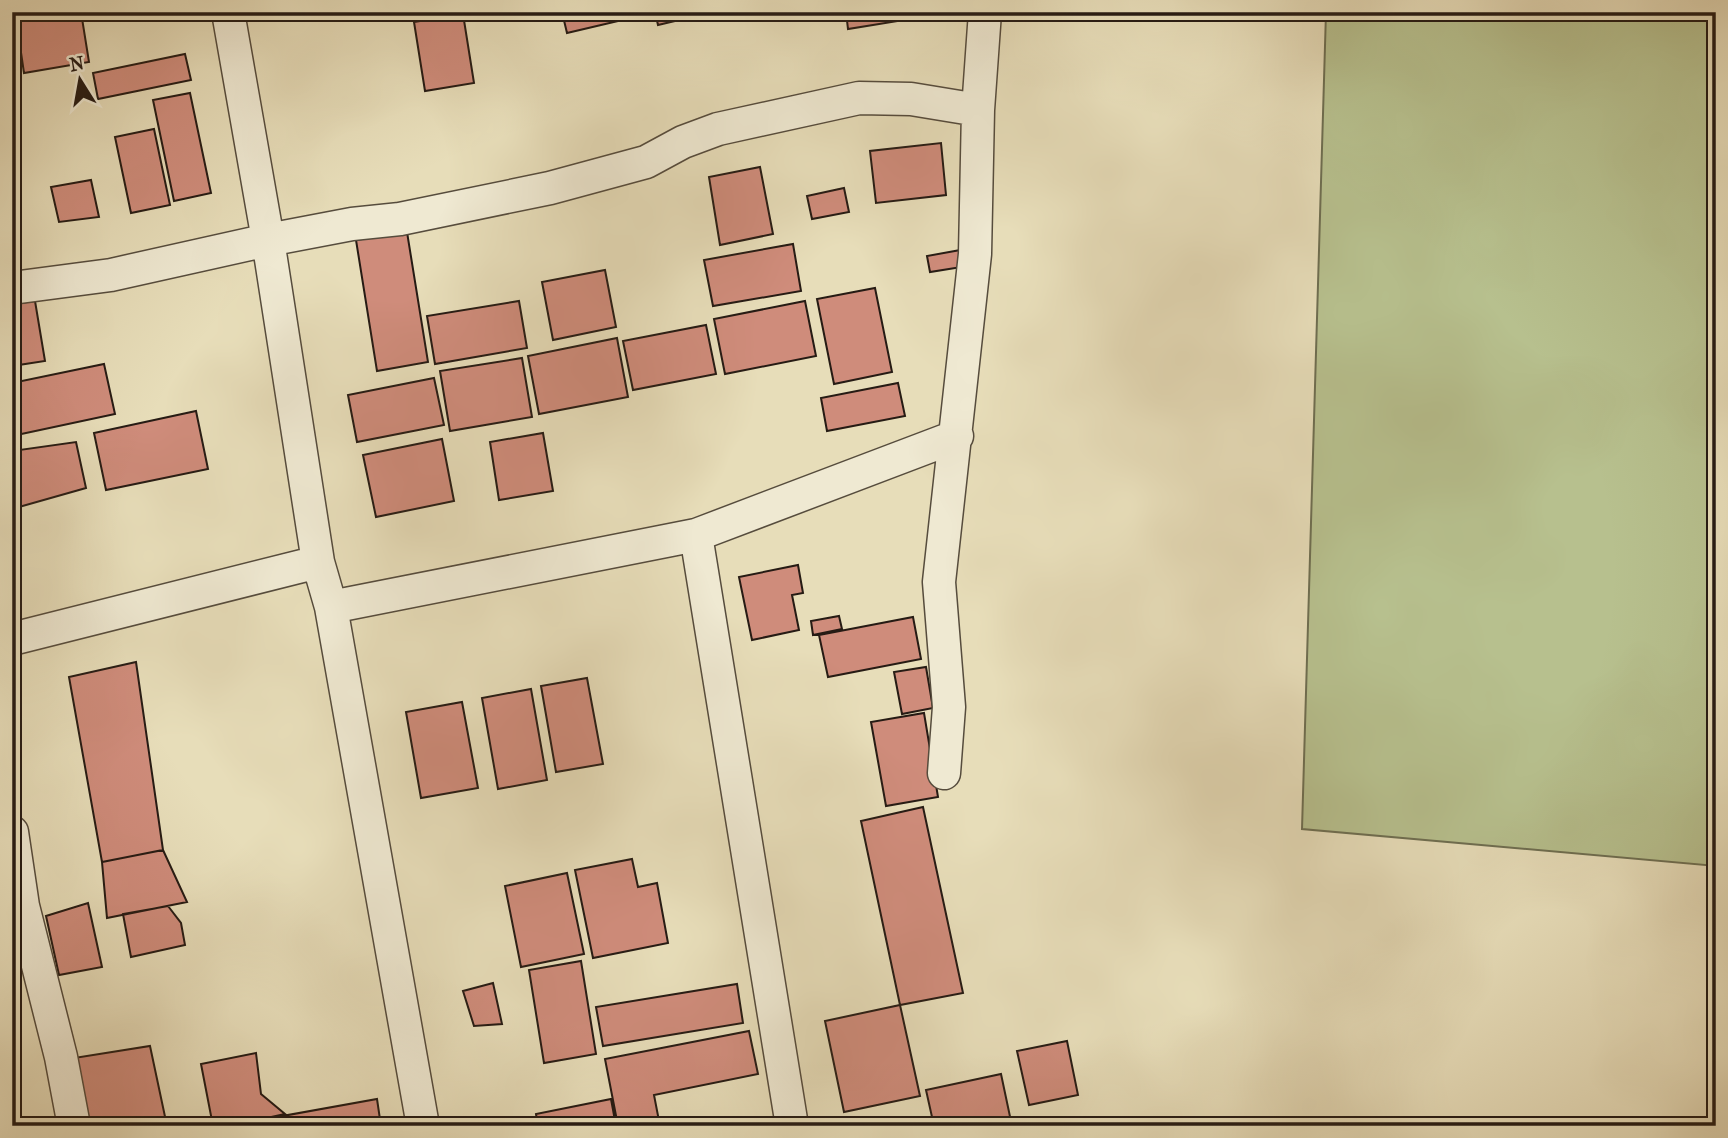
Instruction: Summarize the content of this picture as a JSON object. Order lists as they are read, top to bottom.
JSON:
{
  "north": "top"
}
